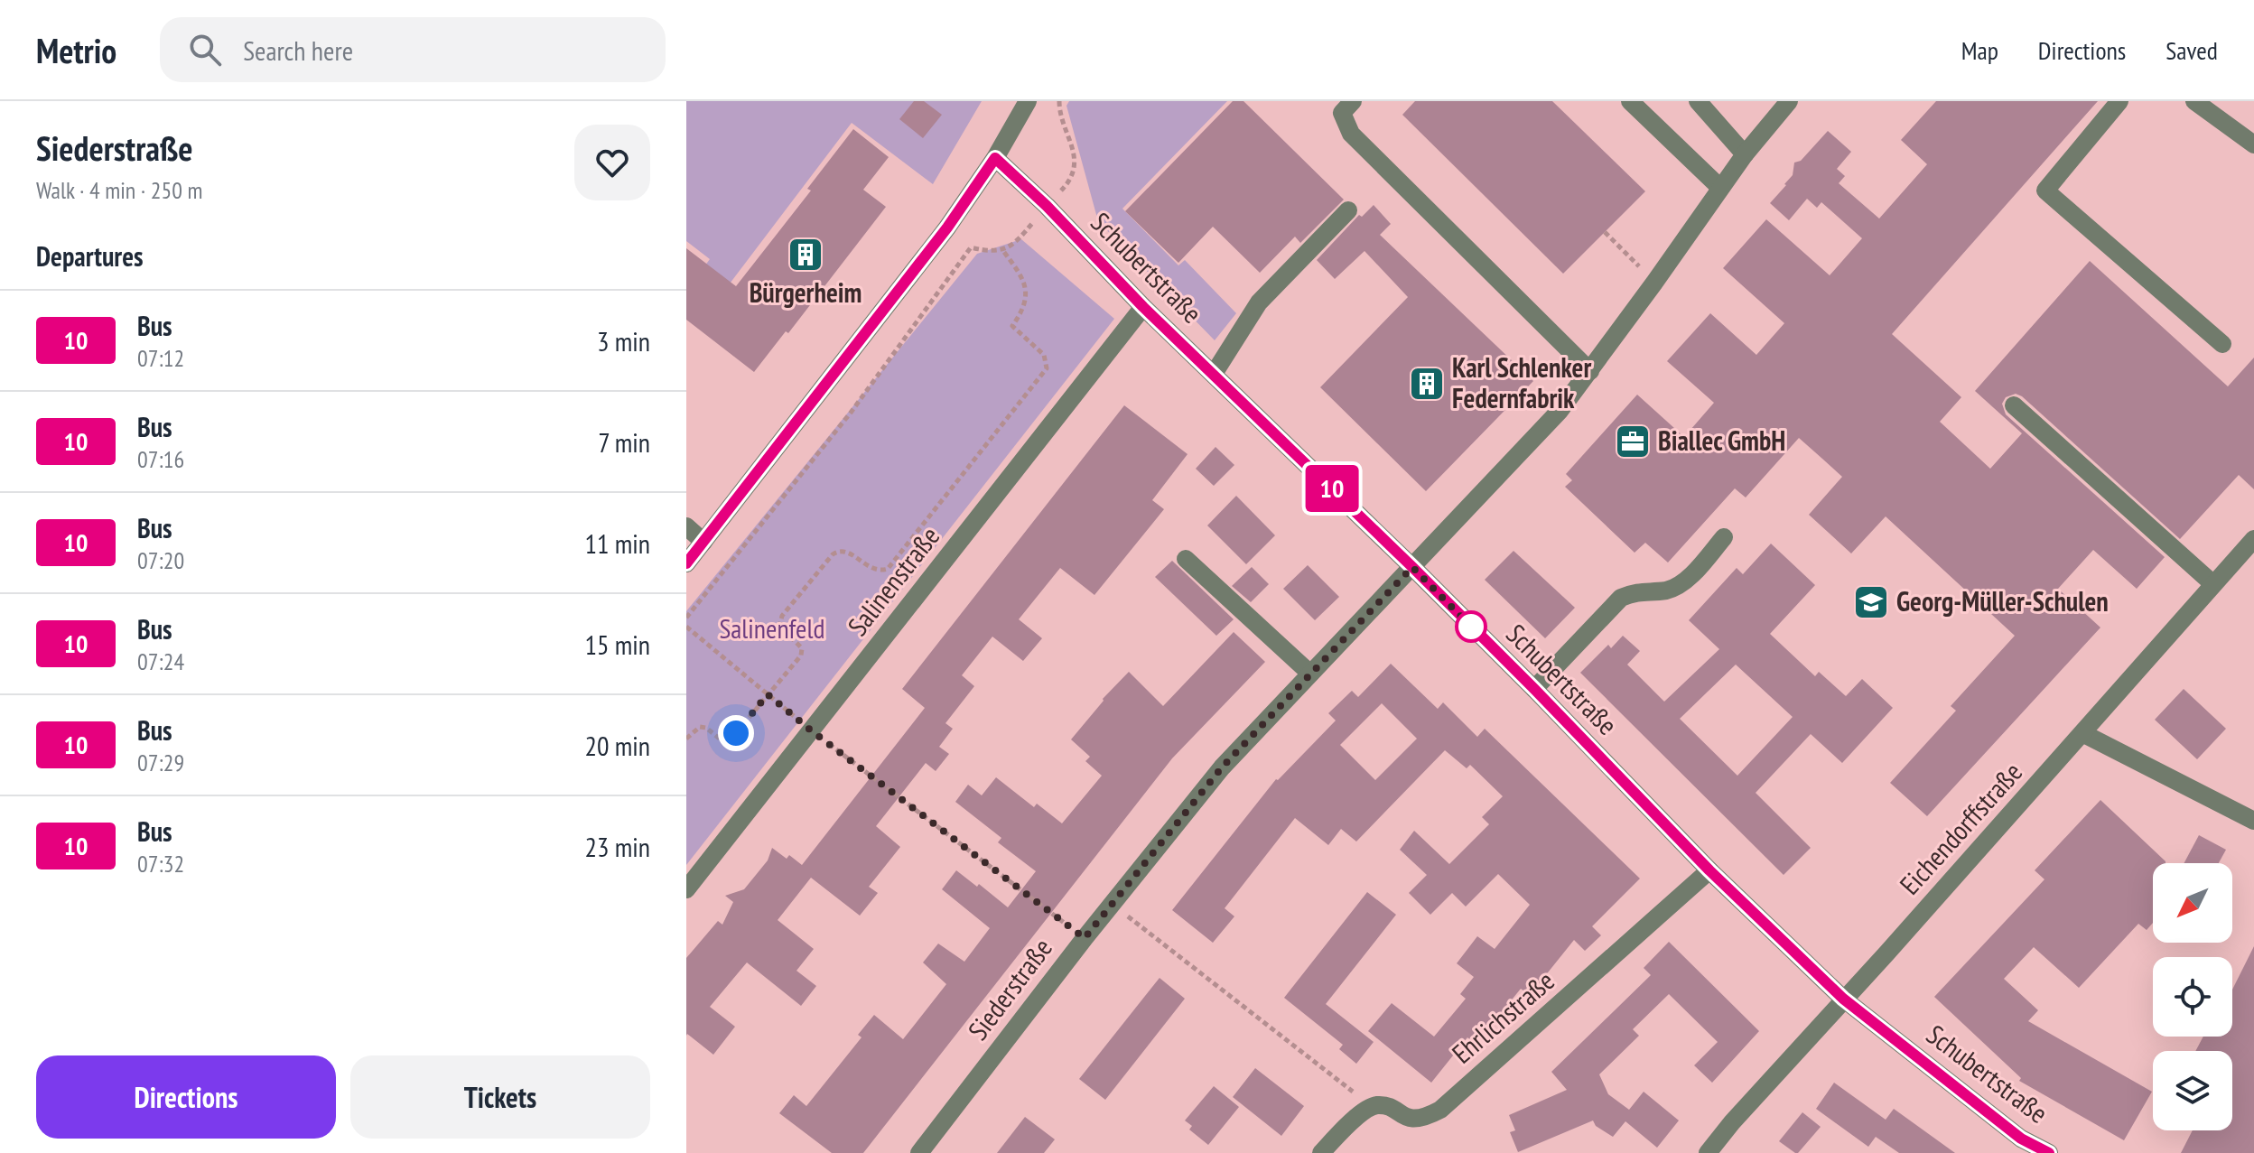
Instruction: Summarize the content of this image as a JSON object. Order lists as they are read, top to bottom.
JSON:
{
  "streets": {
    "street": [
      "Schubertstraße",
      "Salinenstraße",
      "Eichendorffstraße",
      "Siederstraße",
      "Ehrlichstraße"
    ]
  },
  "crossings": [
    ["Schubertstraße", "Salinenstraße"],
    ["Schubertstraße", "Eichendorffstraße"],
    ["Schubertstraße", "Siederstraße"],
    ["Schubertstraße", "Ehrlichstraße"]
  ],
  "parks": ["Salinenfeld"],
  "places": {
    "building": ["Bürgerheim", "Karl Schlenker Federnfabrik"],
    "office": ["Biallec GmbH"],
    "school or university": ["Georg-Müller-Schulen"]
  },
  "lines": ["bus line 10"],
  "north": "bottom left",
  "page": {
    "header": "Metrio",
    "search": "Search here",
    "nav": ["Map", "Directions", "Saved"],
    "heading": [
      ["Siederstraße", "Walk · 4 min · 250 m"],
      "Departures"
    ],
    "on_map": "10",
    "list": [
      {
        "mark": "10",
        "name": "Bus",
        "note": "07:12",
        "value": "3 min"
      },
      {
        "mark": "10",
        "name": "Bus",
        "note": "07:16",
        "value": "7 min"
      },
      {
        "mark": "10",
        "name": "Bus",
        "note": "07:20",
        "value": "11 min"
      },
      {
        "mark": "10",
        "name": "Bus",
        "note": "07:24",
        "value": "15 min"
      },
      {
        "mark": "10",
        "name": "Bus",
        "note": "07:29",
        "value": "20 min"
      },
      {
        "mark": "10",
        "name": "Bus",
        "note": "07:32",
        "value": "23 min"
      }
    ],
    "buttons": ["Directions", "Tickets"]
  }
}
